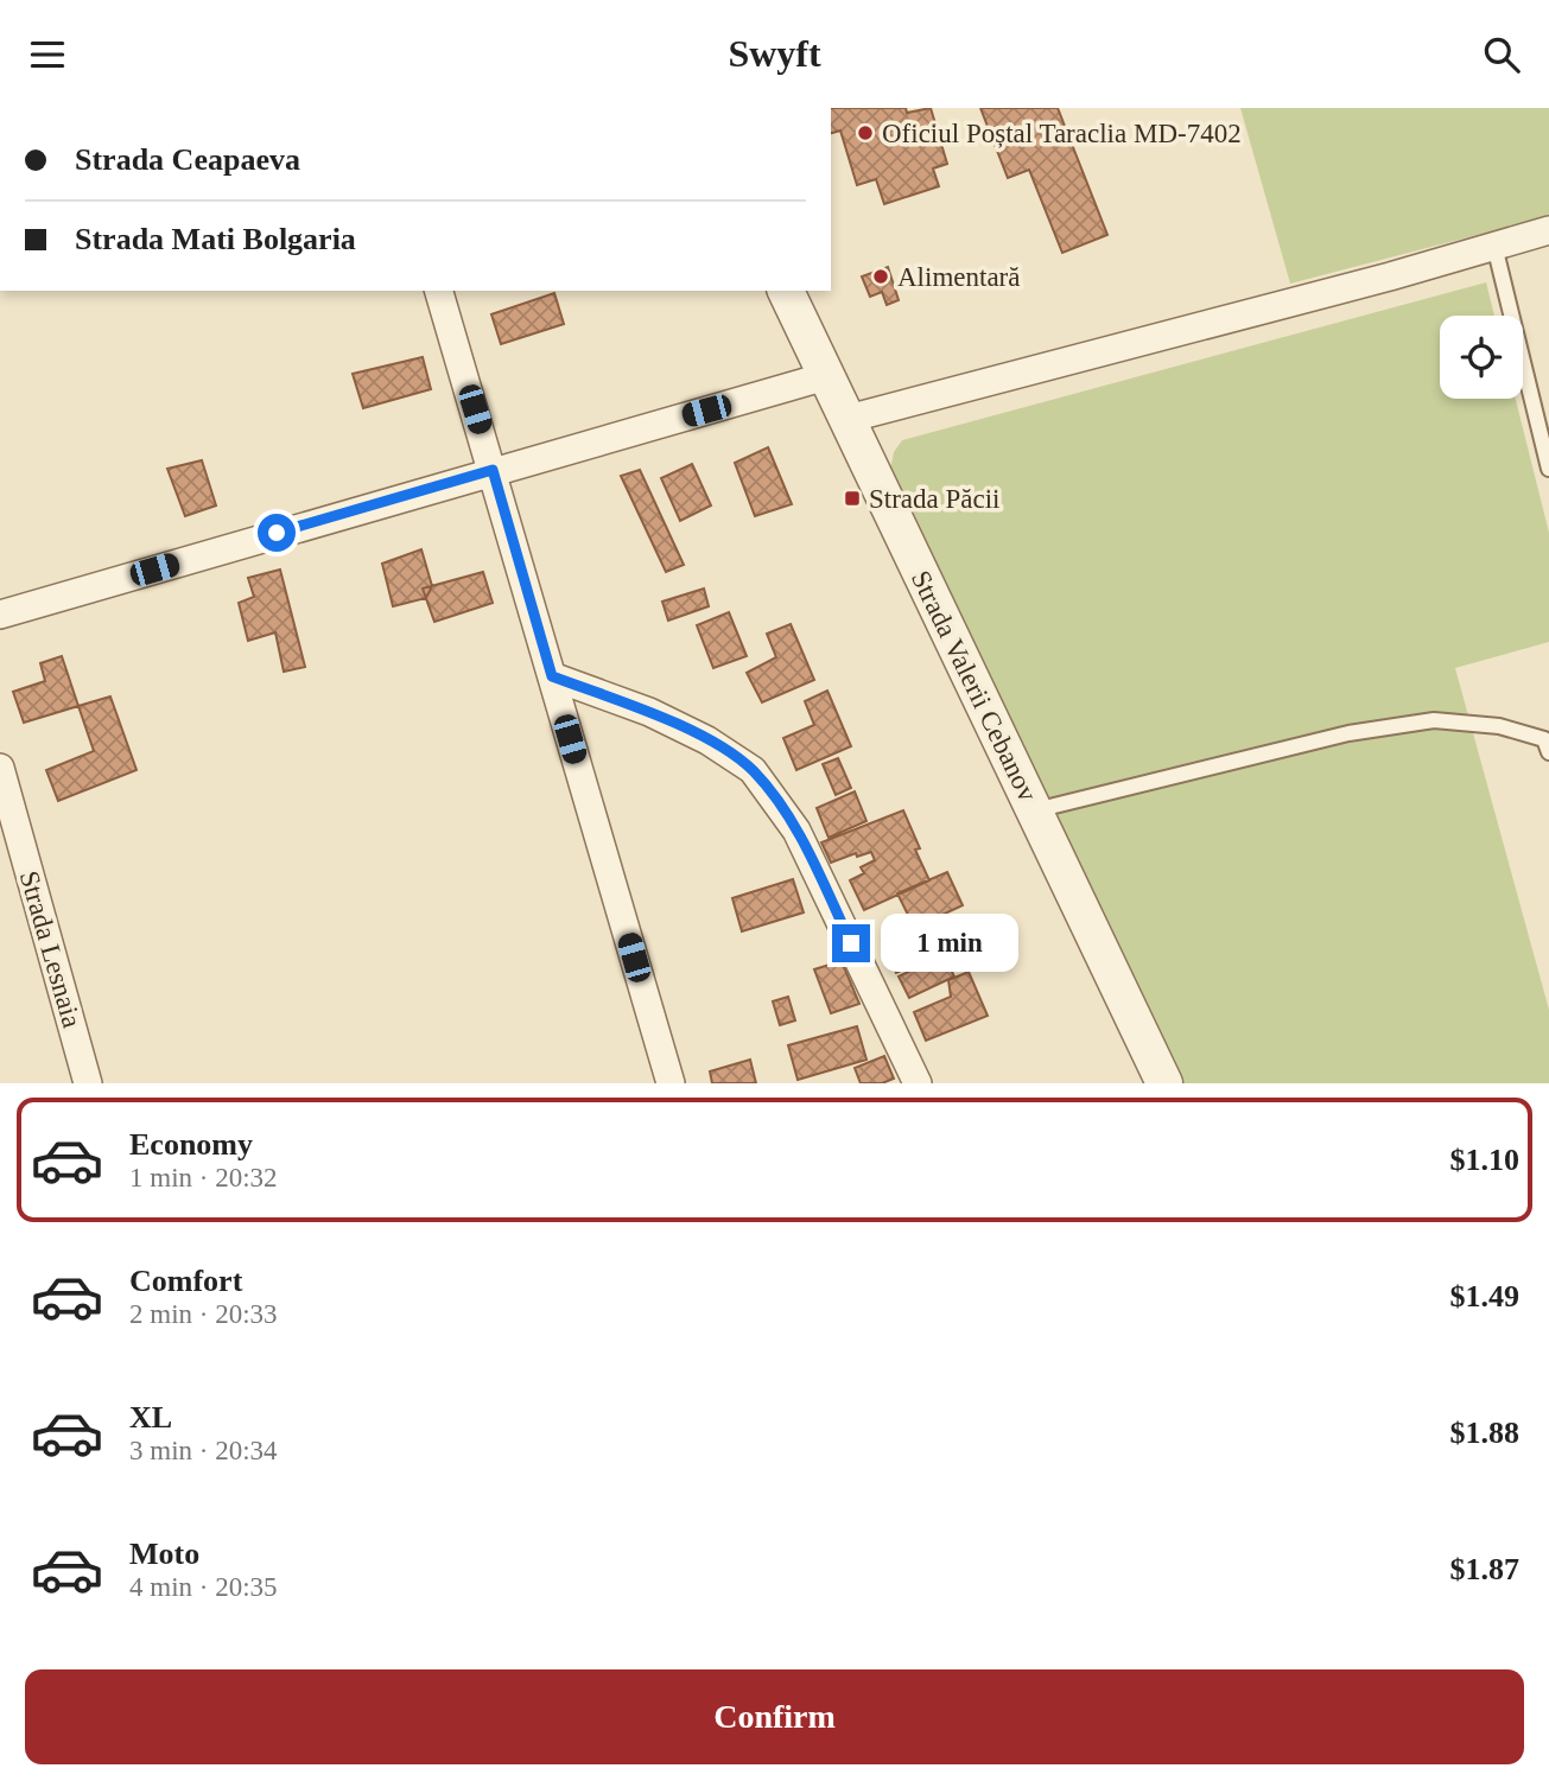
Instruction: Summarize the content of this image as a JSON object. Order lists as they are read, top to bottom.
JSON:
{
  "streets": {
    "street": ["Strada Valerii Cebanov", "Strada Lesnaia"]
  },
  "places": {
    "other": ["Oficiul Poștal Taraclia MD-7402", "Alimentară"],
    "transit": ["Strada Păcii"]
  },
  "page": {
    "header": "Swyft",
    "banner": ["Strada Ceapaeva", "Strada Mati Bolgaria"],
    "bubble": "1 min",
    "list": [
      {
        "name": "Economy",
        "note": "1 min · 20:32",
        "value": "$1.10"
      },
      {
        "name": "Comfort",
        "note": "2 min · 20:33",
        "value": "$1.49"
      },
      {
        "name": "XL",
        "note": "3 min · 20:34",
        "value": "$1.88"
      },
      {
        "name": "Moto",
        "note": "4 min · 20:35",
        "value": "$1.87"
      }
    ],
    "buttons": "Confirm"
  }
}
